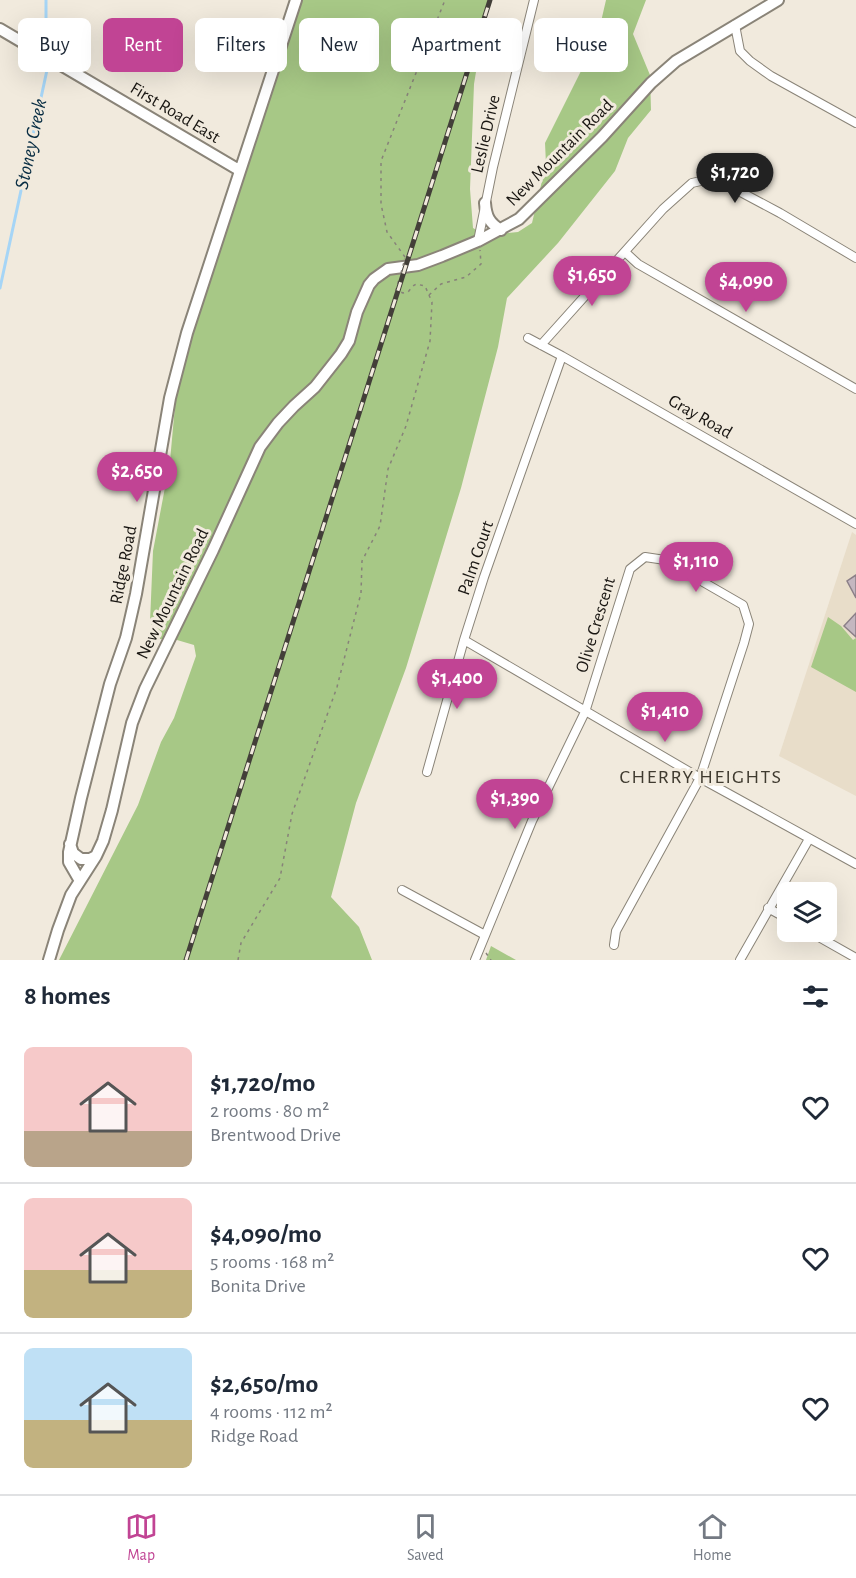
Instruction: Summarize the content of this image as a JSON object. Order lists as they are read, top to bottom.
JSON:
{
  "streets": {
    "main road": ["First Road East", "New Mountain Road", "Ridge Road"],
    "street": [
      "Leslie Drive",
      "Gray Road",
      "Palm Court",
      "Olive Crescent"
    ]
  },
  "crossings": [
    ["First Road East", "Ridge Road"],
    ["Leslie Drive", "New Mountain Road"],
    ["New Mountain Road", "Ridge Road"],
    ["Gray Road", "Palm Court"]
  ],
  "districts": ["CHERRY HEIGHTS"],
  "water": ["Stoney Creek"],
  "page": {
    "chip": [
      "Buy",
      "Rent",
      "Filters",
      "New",
      "Apartment",
      "House"
    ],
    "price": [
      "$1,720",
      "$1,650",
      "$4,090",
      "$2,650",
      "$1,110",
      "$1,400",
      "$1,410",
      "$1,390"
    ],
    "heading": "8 homes",
    "list": [
      {
        "name": "$1,720/mo",
        "note": "2 rooms · 80 m² · Brentwood Drive"
      },
      {
        "name": "$4,090/mo",
        "note": "5 rooms · 168 m² · Bonita Drive"
      },
      {
        "name": "$2,650/mo",
        "note": "4 rooms · 112 m² · Ridge Road"
      }
    ],
    "tabs": ["Map", "Saved", "Home"]
  }
}
